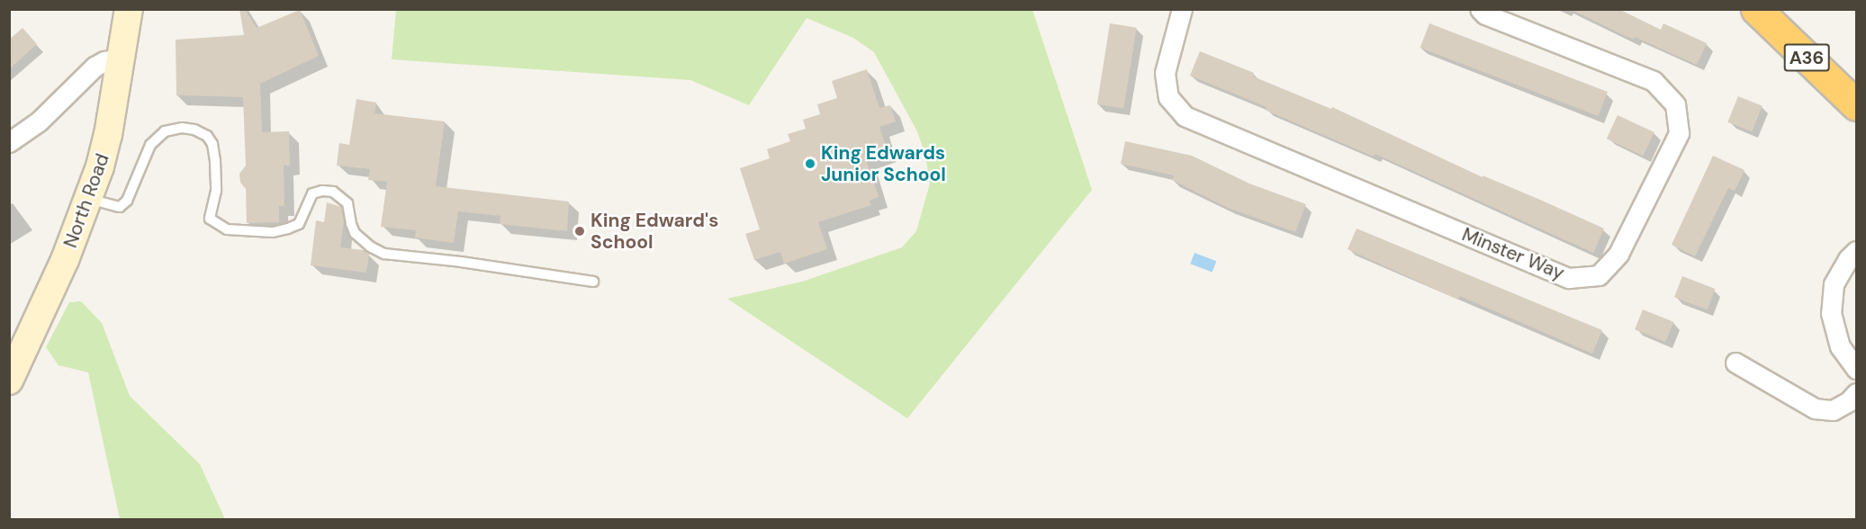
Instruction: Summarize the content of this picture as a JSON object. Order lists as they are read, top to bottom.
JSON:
{
  "streets": {
    "highway": ["A36"],
    "street": ["North Road", "Minster Way"]
  },
  "places": ["King Edwards Junior School", "King Edward's School"]
}
